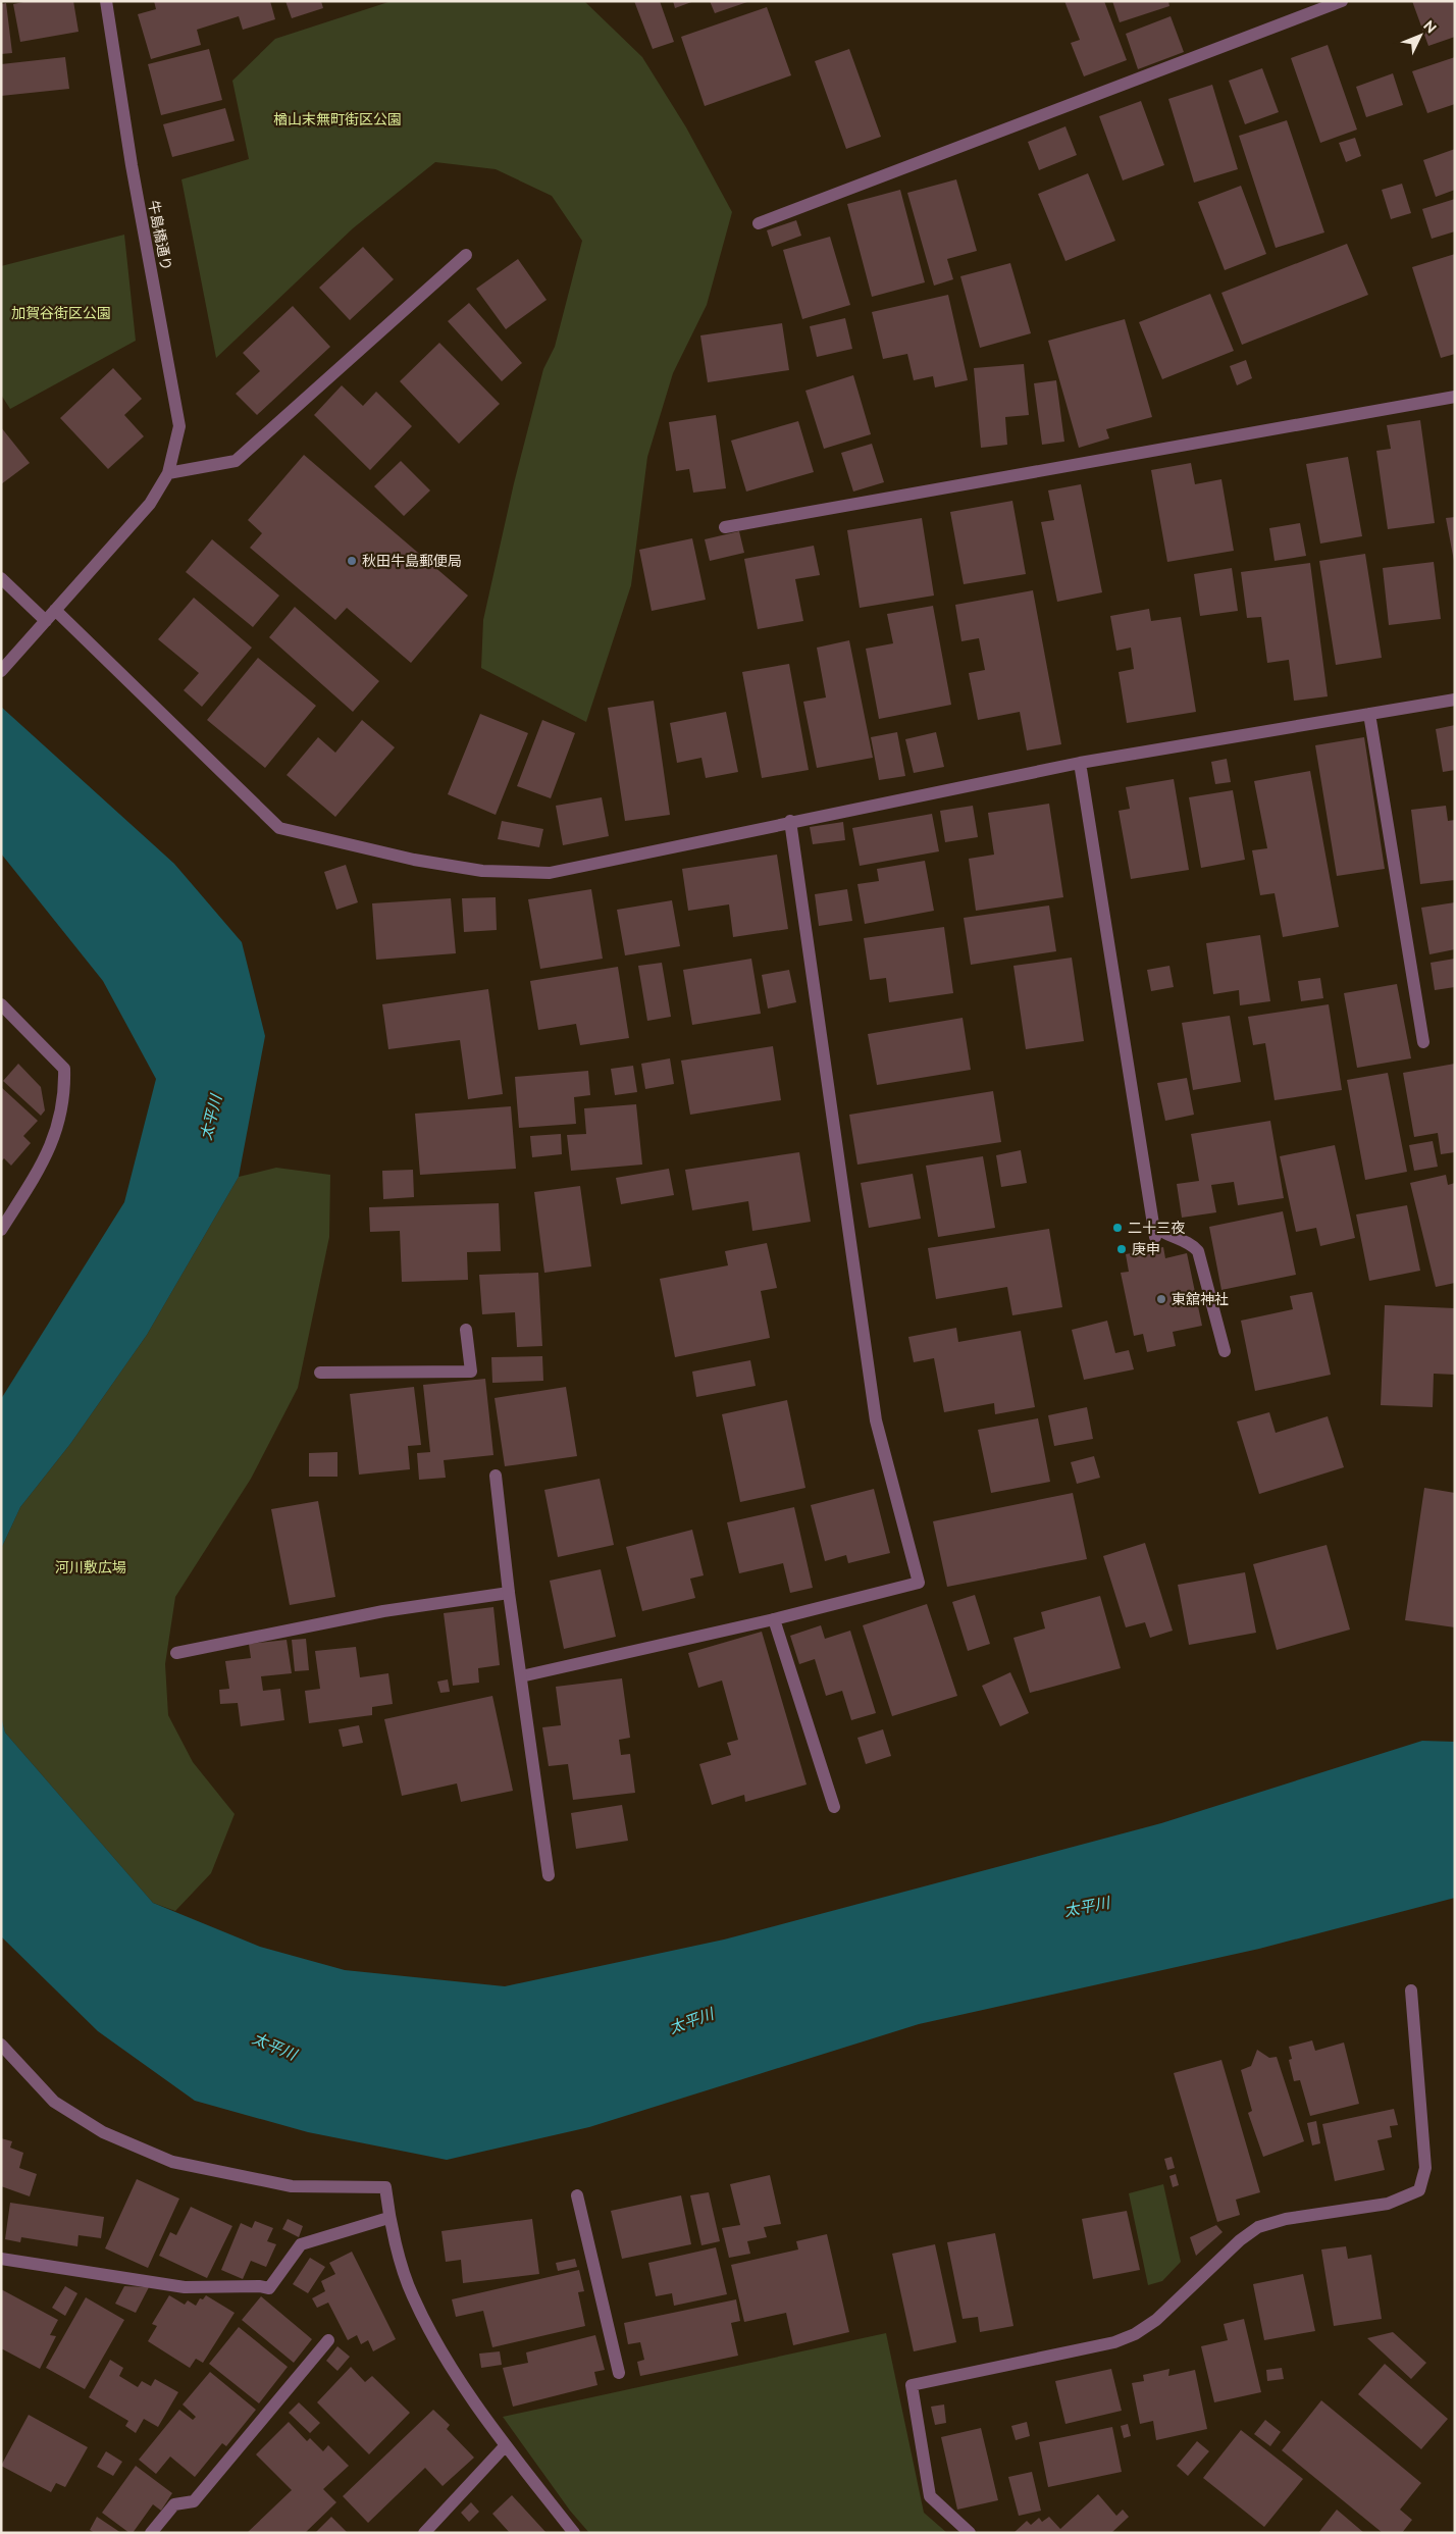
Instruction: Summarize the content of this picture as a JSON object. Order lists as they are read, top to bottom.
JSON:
{
  "streets": {
    "street": ["牛島橋通り"]
  },
  "water": ["太平川"],
  "parks": ["楢山末無町街区公園", "加賀谷街区公園", "河川敷広場"],
  "places": [
    "秋田牛島郵便局",
    "二十三夜",
    "庚申",
    "東舘神社"
  ],
  "north": "top right"
}
